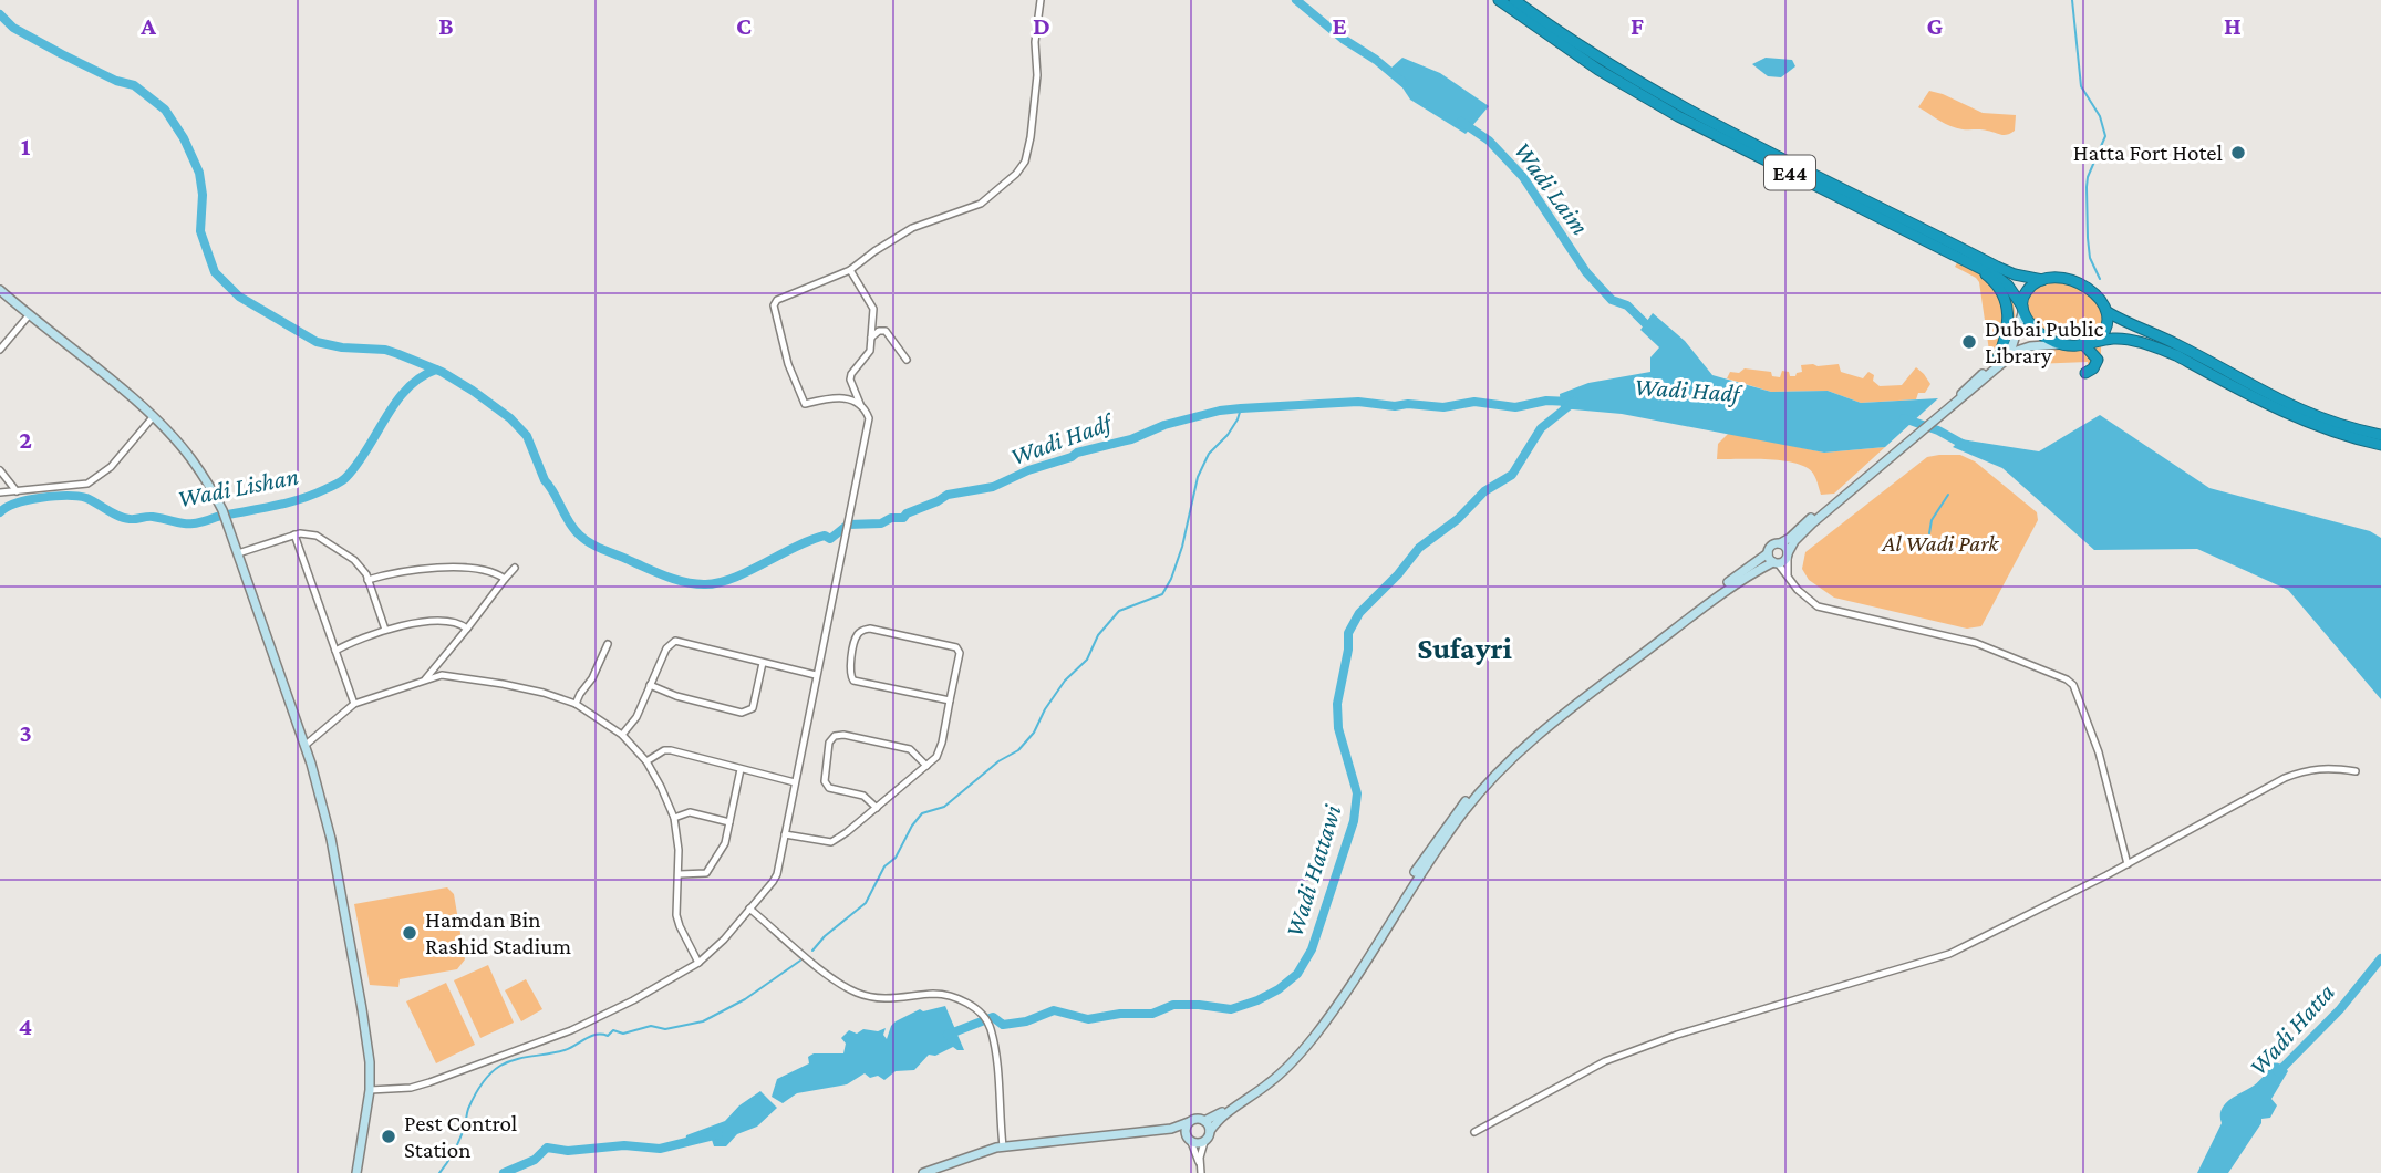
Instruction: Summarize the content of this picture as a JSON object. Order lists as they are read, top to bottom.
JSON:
{
  "streets": {
    "highway": ["E44"]
  },
  "districts": ["Sufayri"],
  "water": [
    "Wadi Laim",
    "Wadi Hadf",
    "Wadi Lishan",
    "Wadi Hattawi",
    "Wadi Hatta"
  ],
  "parks": ["Al Wadi Park"],
  "places": [
    "Hatta Fort Hotel",
    "Dubai Public Library",
    "Hamdan Bin Rashid Stadium",
    "Pest Control Station"
  ],
  "grid": {
    "columns": [
      "A",
      "B",
      "C",
      "D",
      "E",
      "F",
      "G",
      "H"
    ],
    "rows": [
      "1",
      "2",
      "3",
      "4"
    ]
  }
}
